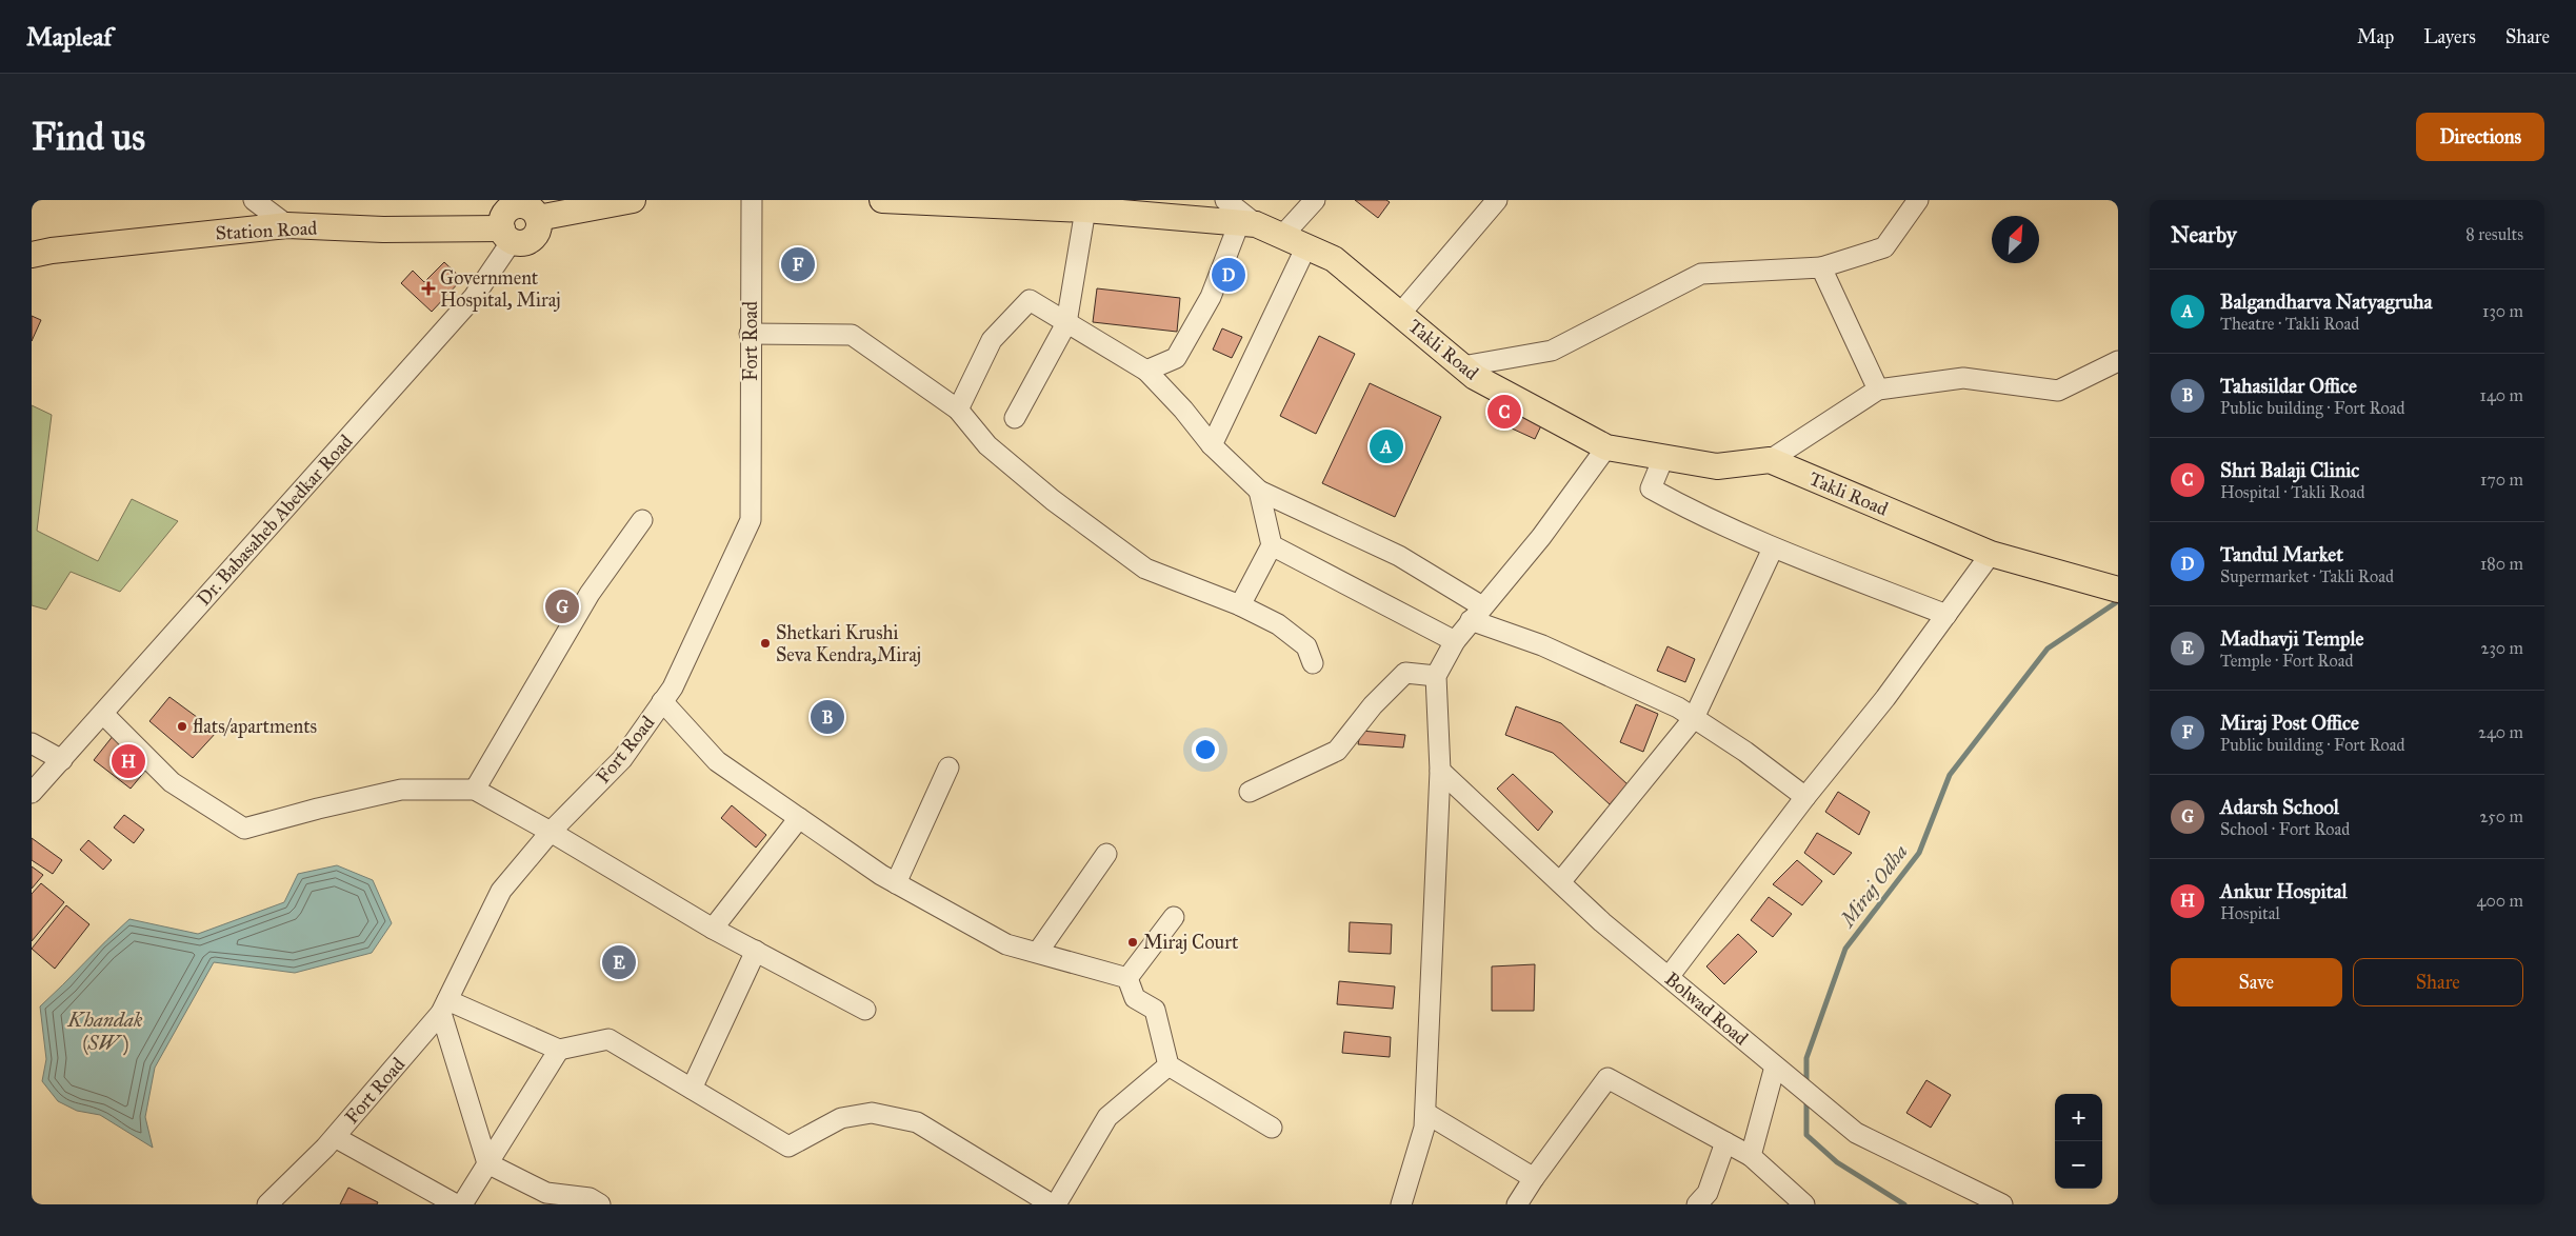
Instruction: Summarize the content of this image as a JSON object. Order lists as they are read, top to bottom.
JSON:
{
  "streets": {
    "main road": ["Station Road", "Takli Road"],
    "street": ["Fort Road", "Dr. Babasaheb Abedkar Road", "Bolwad Road"]
  },
  "crossings": [
    ["Station Road", "Dr. Babasaheb Abedkar Road"]
  ],
  "water": ["Miraj Odha", "Khandak (SW)"],
  "places": {
    "health": ["Government Hospital, Miraj"],
    "other": ["Shetkari Krushi Seva Kendra,Miraj", "flats/apartments", "Miraj Court"]
  },
  "north": "top right",
  "page": {
    "header": "Mapleaf",
    "nav": ["Map", "Layers", "Share"],
    "buttons": [
      "Directions",
      ["Save", "Share"]
    ],
    "title": "Find us",
    "heading": ["Nearby", "8 results"],
    "pins": [
      "F",
      "D",
      "C",
      "A",
      "G",
      "B",
      "H",
      "E"
    ],
    "list": [
      {
        "mark": "A",
        "name": "Balgandharva Natyagruha",
        "note": "Theatre · Takli Road",
        "value": "130 m"
      },
      {
        "mark": "B",
        "name": "Tahasildar Office",
        "note": "Public building · Fort Road",
        "value": "140 m"
      },
      {
        "mark": "C",
        "name": "Shri Balaji Clinic",
        "note": "Hospital · Takli Road",
        "value": "170 m"
      },
      {
        "mark": "D",
        "name": "Tandul Market",
        "note": "Supermarket · Takli Road",
        "value": "180 m"
      },
      {
        "mark": "E",
        "name": "Madhavji Temple",
        "note": "Temple · Fort Road",
        "value": "230 m"
      },
      {
        "mark": "F",
        "name": "Miraj Post Office",
        "note": "Public building · Fort Road",
        "value": "240 m"
      },
      {
        "mark": "G",
        "name": "Adarsh School",
        "note": "School · Fort Road",
        "value": "250 m"
      },
      {
        "mark": "H",
        "name": "Ankur Hospital",
        "note": "Hospital",
        "value": "400 m"
      }
    ],
    "map_buttons": ["+", "−"]
  }
}
